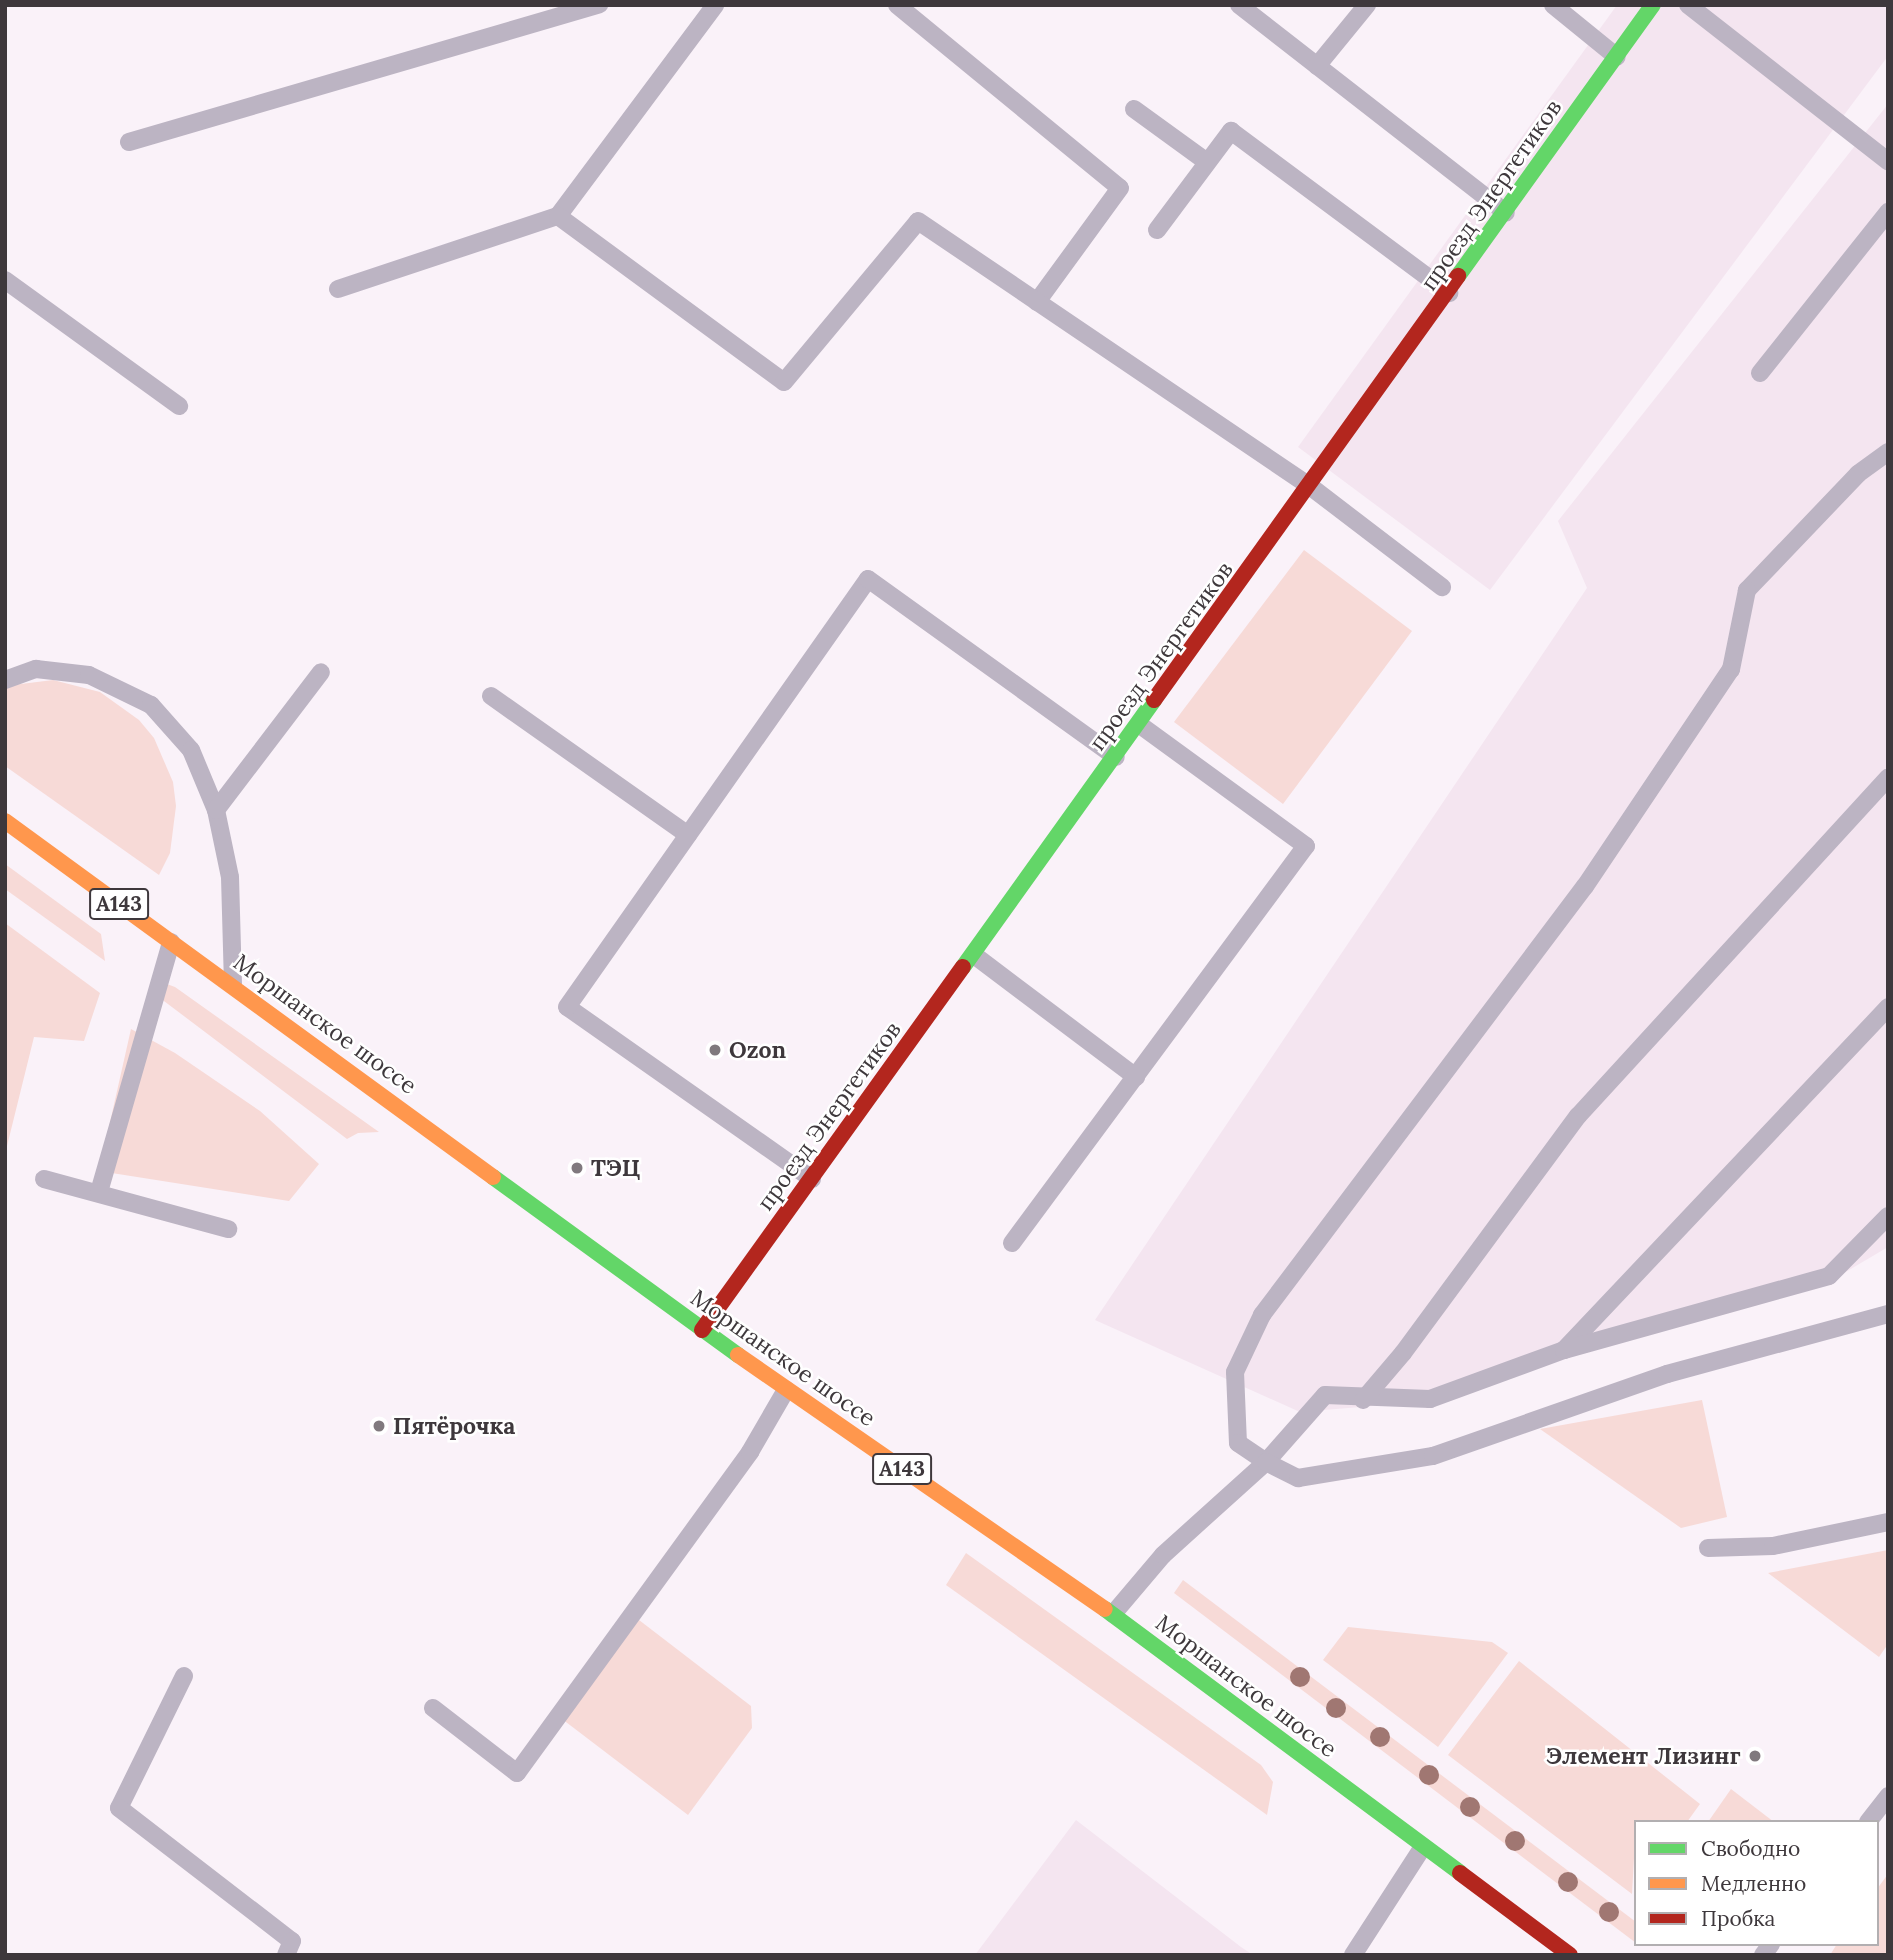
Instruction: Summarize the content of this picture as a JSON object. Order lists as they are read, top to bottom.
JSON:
{
  "streets": {
    "main road": ["проезд Энергетиков", "А143", "Моршанское шоссе"]
  },
  "crossings": [
    ["проезд Энергетиков", "Моршанское шоссе"]
  ],
  "places": [
    "Ozon",
    "ТЭЦ",
    "Пятёрочка",
    "Элемент Лизинг"
  ],
  "legend": ["Свободно", "Медленно", "Пробка"]
}
